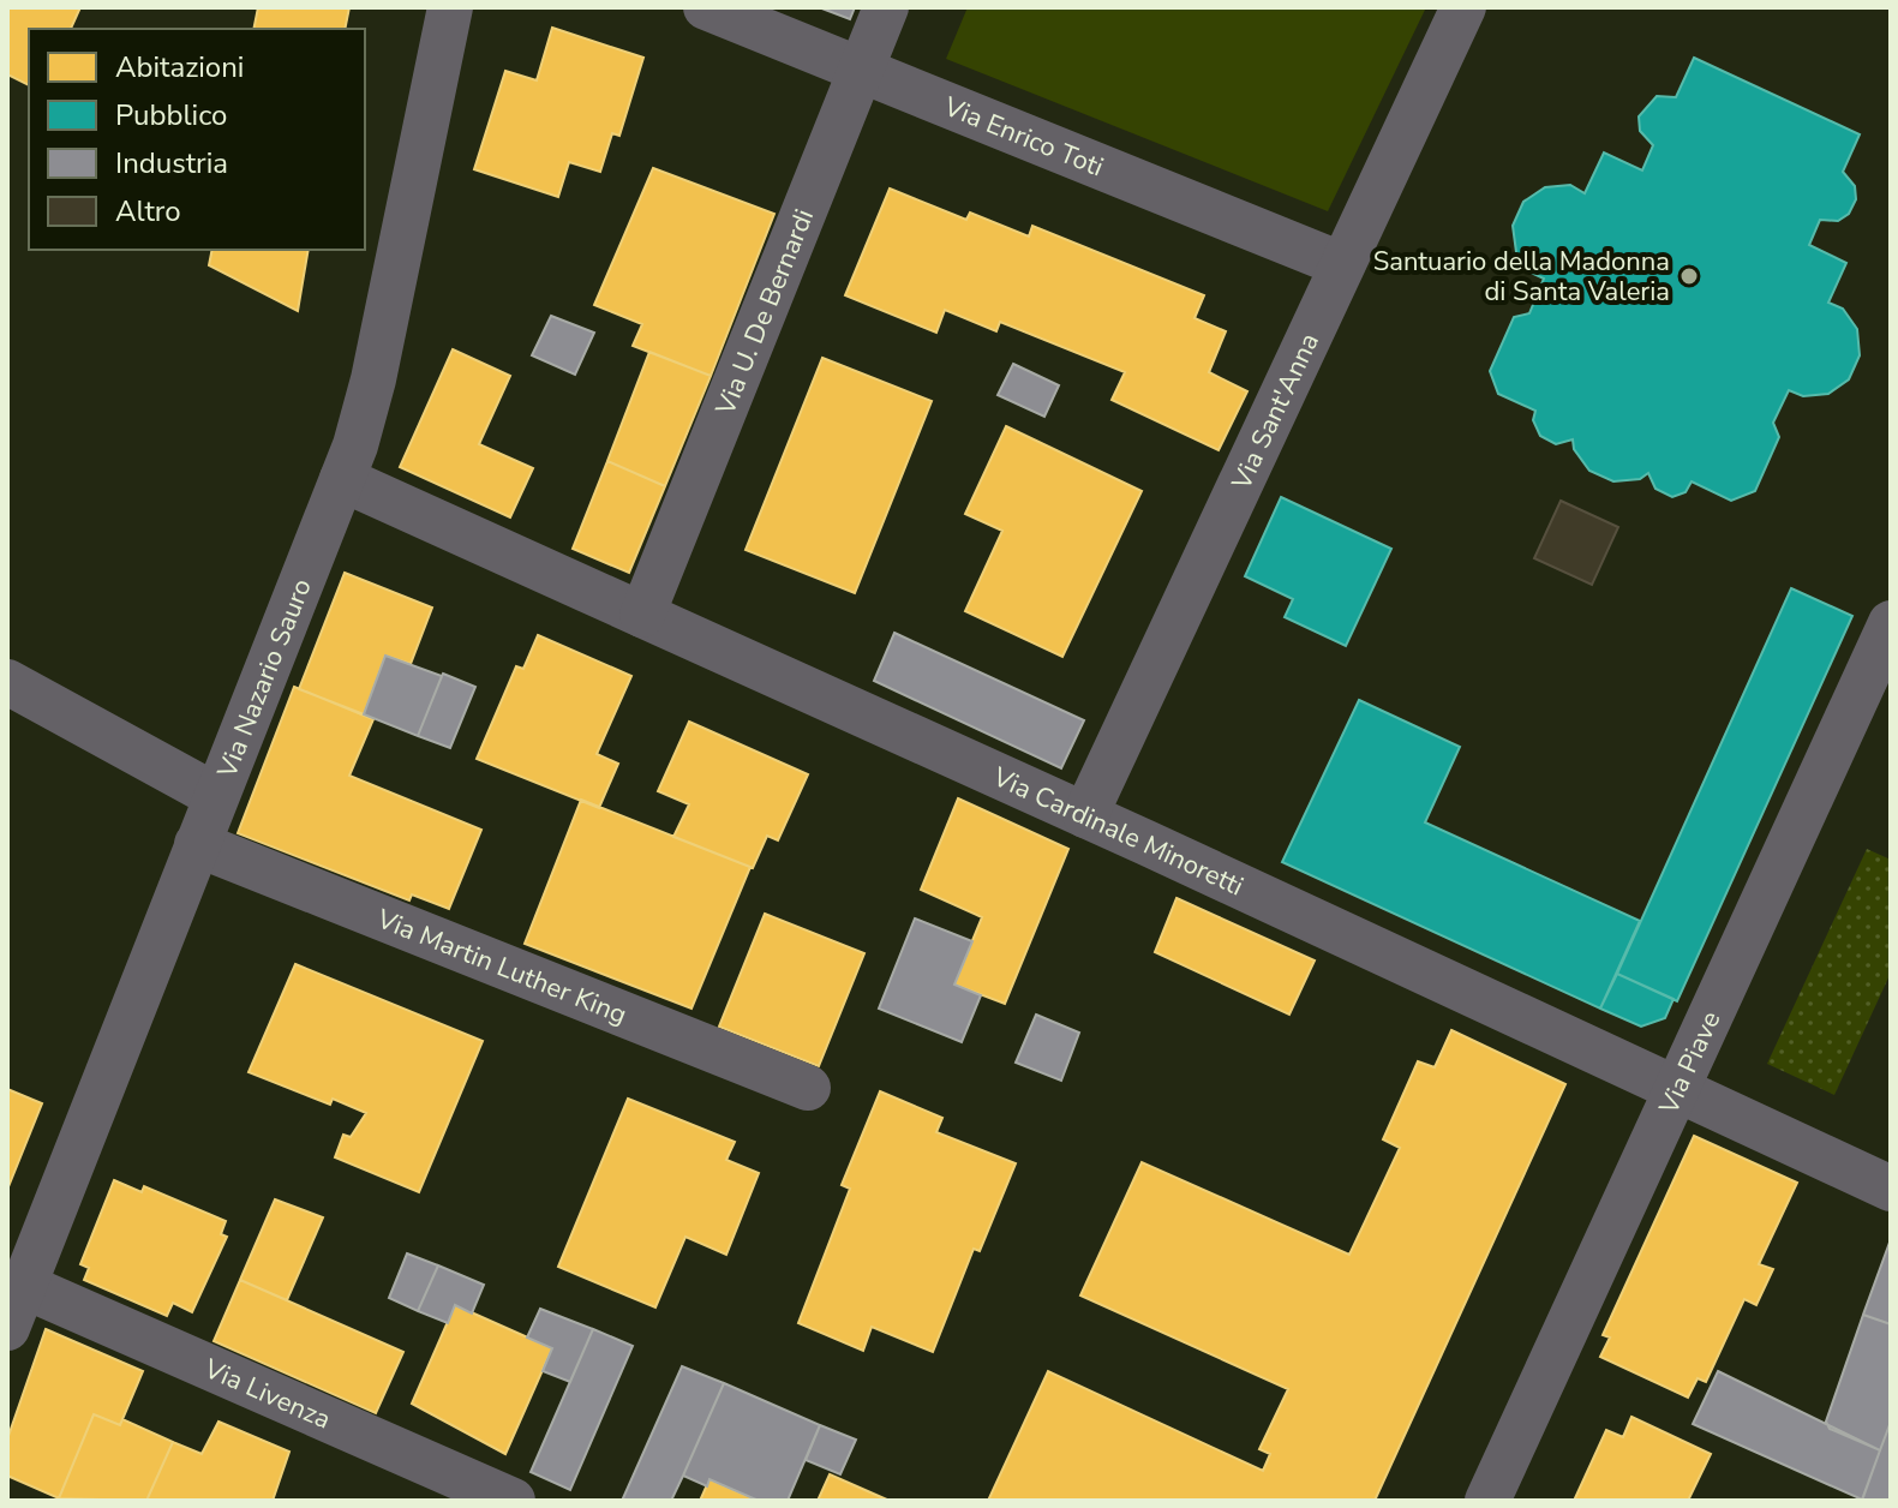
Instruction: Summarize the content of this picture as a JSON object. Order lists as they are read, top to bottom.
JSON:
{
  "streets": {
    "street": [
      "Via Enrico Toti",
      "Via U. De Bernardi",
      "Via Sant'Anna",
      "Via Nazario Sauro",
      "Via Cardinale Minoretti",
      "Via Martin Luther King",
      "Via Piave",
      "Via Livenza"
    ]
  },
  "crossings": [
    ["Via Enrico Toti", "Via U. De Bernardi"],
    ["Via Enrico Toti", "Via Sant'Anna"],
    ["Via U. De Bernardi", "Via Cardinale Minoretti"],
    ["Via Sant'Anna", "Via Cardinale Minoretti"],
    ["Via Nazario Sauro", "Via Cardinale Minoretti"],
    ["Via Nazario Sauro", "Via Martin Luther King"],
    ["Via Nazario Sauro", "Via Livenza"],
    ["Via Cardinale Minoretti", "Via Piave"]
  ],
  "places": ["Santuario della Madonna di Santa Valeria"],
  "legend": [
    "Abitazioni",
    "Pubblico",
    "Industria",
    "Altro"
  ]
}
